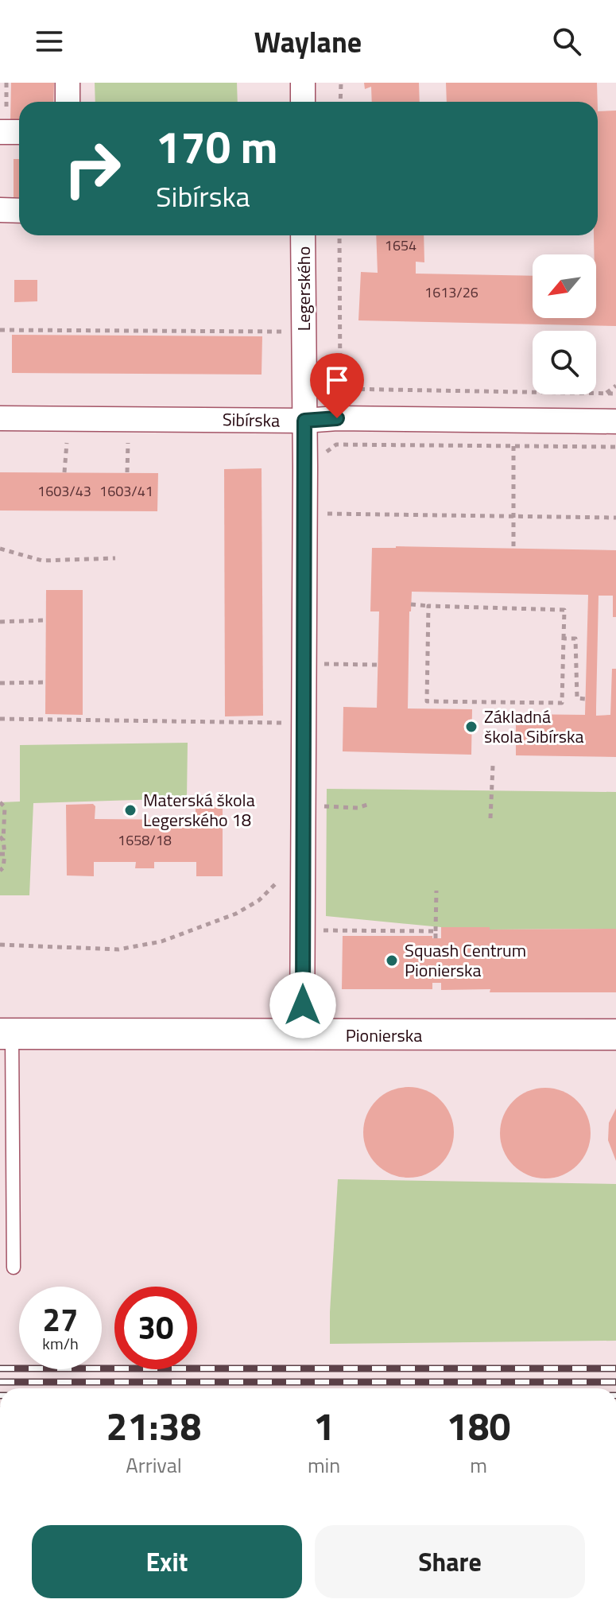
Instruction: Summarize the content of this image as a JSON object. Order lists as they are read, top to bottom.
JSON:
{
  "streets": {
    "street": ["Legerského", "Sibírska", "Pionierska"]
  },
  "crossings": [
    ["Legerského", "Sibírska"],
    ["Legerského", "Pionierska"]
  ],
  "places": ["Základná škola Sibírska", "Materská škola Legerského 18", "Squash Centrum Pionierska"],
  "house_numbers": [
    "1654",
    "1613/26",
    "1603/43",
    "1603/41",
    "1658/18"
  ],
  "north": "bottom left",
  "page": {
    "header": "Waylane",
    "turn": ["170 m", "Sibírska"],
    "speed": "27 km/h",
    "limit": "30",
    "eta": [
      "21:38",
      "Arrival",
      "1",
      "min",
      "180",
      "m"
    ],
    "buttons": ["Exit", "Share"]
  }
}
